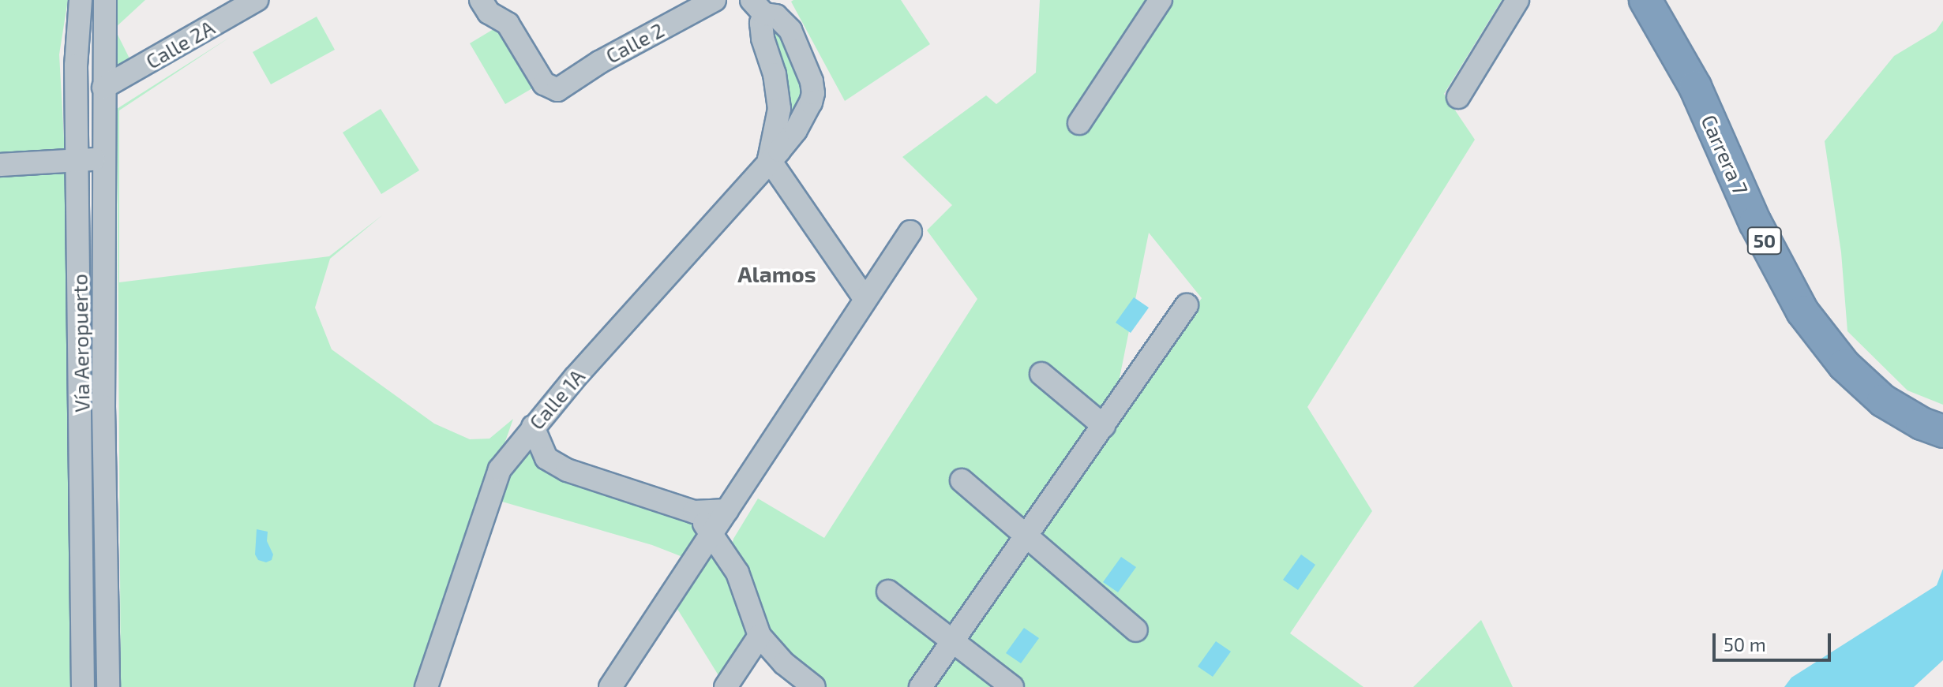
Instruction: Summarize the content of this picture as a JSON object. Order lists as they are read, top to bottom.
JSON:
{
  "streets": {
    "highway": ["Carrera 7", "50"],
    "street": [
      "Calle 2",
      "Calle 2A",
      "Vía Aeropuerto",
      "Calle 1A"
    ]
  },
  "crossings": [
    ["Calle 2A", "Vía Aeropuerto"]
  ],
  "districts": ["Alamos"],
  "scale_bar": "50 m"
}
